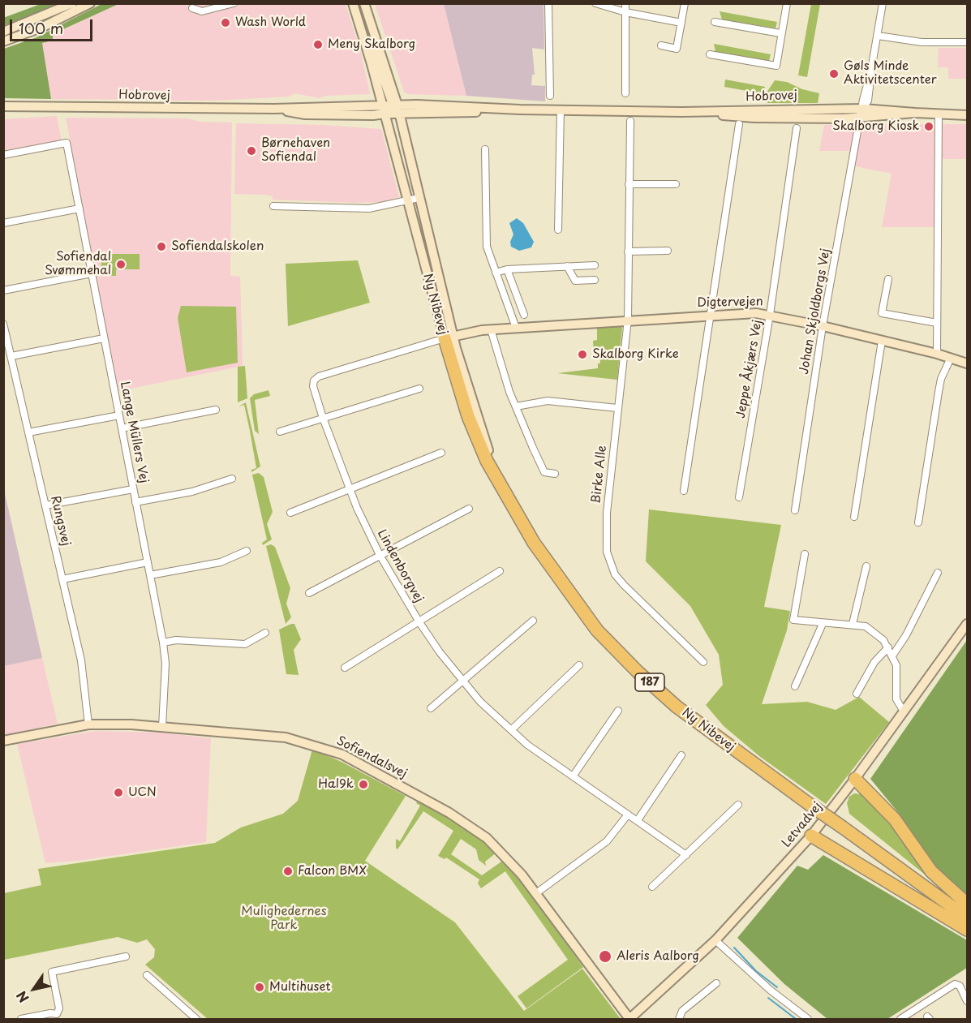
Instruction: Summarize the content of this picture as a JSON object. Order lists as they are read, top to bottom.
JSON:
{
  "streets": {
    "highway": ["Ny Nibevej", "187"],
    "main road": [
      "Hobrovej",
      "Digtervejen",
      "Sofiendalsvej",
      "Letvadvej"
    ],
    "street": [
      "Johan Skjoldborgs Vej",
      "Jeppe Åkjærs Vej",
      "Lange Müllers Vej",
      "Birke Alle",
      "Rungsvej",
      "Lindenborgvej"
    ]
  },
  "crossings": [
    ["Hobrovej", "Ny Nibevej"],
    ["Hobrovej", "Johan Skjoldborgs Vej"],
    ["Hobrovej", "187"],
    ["Digtervejen", "Ny Nibevej"],
    ["Digtervejen", "Johan Skjoldborgs Vej"],
    ["Digtervejen", "Jeppe Åkjærs Vej"],
    ["Digtervejen", "Birke Alle"],
    ["Digtervejen", "Lindenborgvej"],
    ["Ny Nibevej", "Lindenborgvej"],
    ["Ny Nibevej", "187"],
    ["Lange Müllers Vej", "Sofiendalsvej"],
    ["Rungsvej", "Sofiendalsvej"],
    ["Sofiendalsvej", "Letvadvej"]
  ],
  "parks": ["Mulighedernes Park"],
  "places": [
    "Wash World",
    "Meny Skalborg",
    "Gøls Minde Aktivitetscenter",
    "Skalborg Kiosk",
    "Børnehaven Sofiendal",
    "Sofiendalskolen",
    "Sofiendal Svømmehal",
    "Skalborg Kirke",
    "Hal9k",
    "UCN",
    "Falcon BMX",
    "Aleris Aalborg",
    "Multihuset"
  ],
  "scale_bar": "100 m",
  "north": "bottom left"
}
